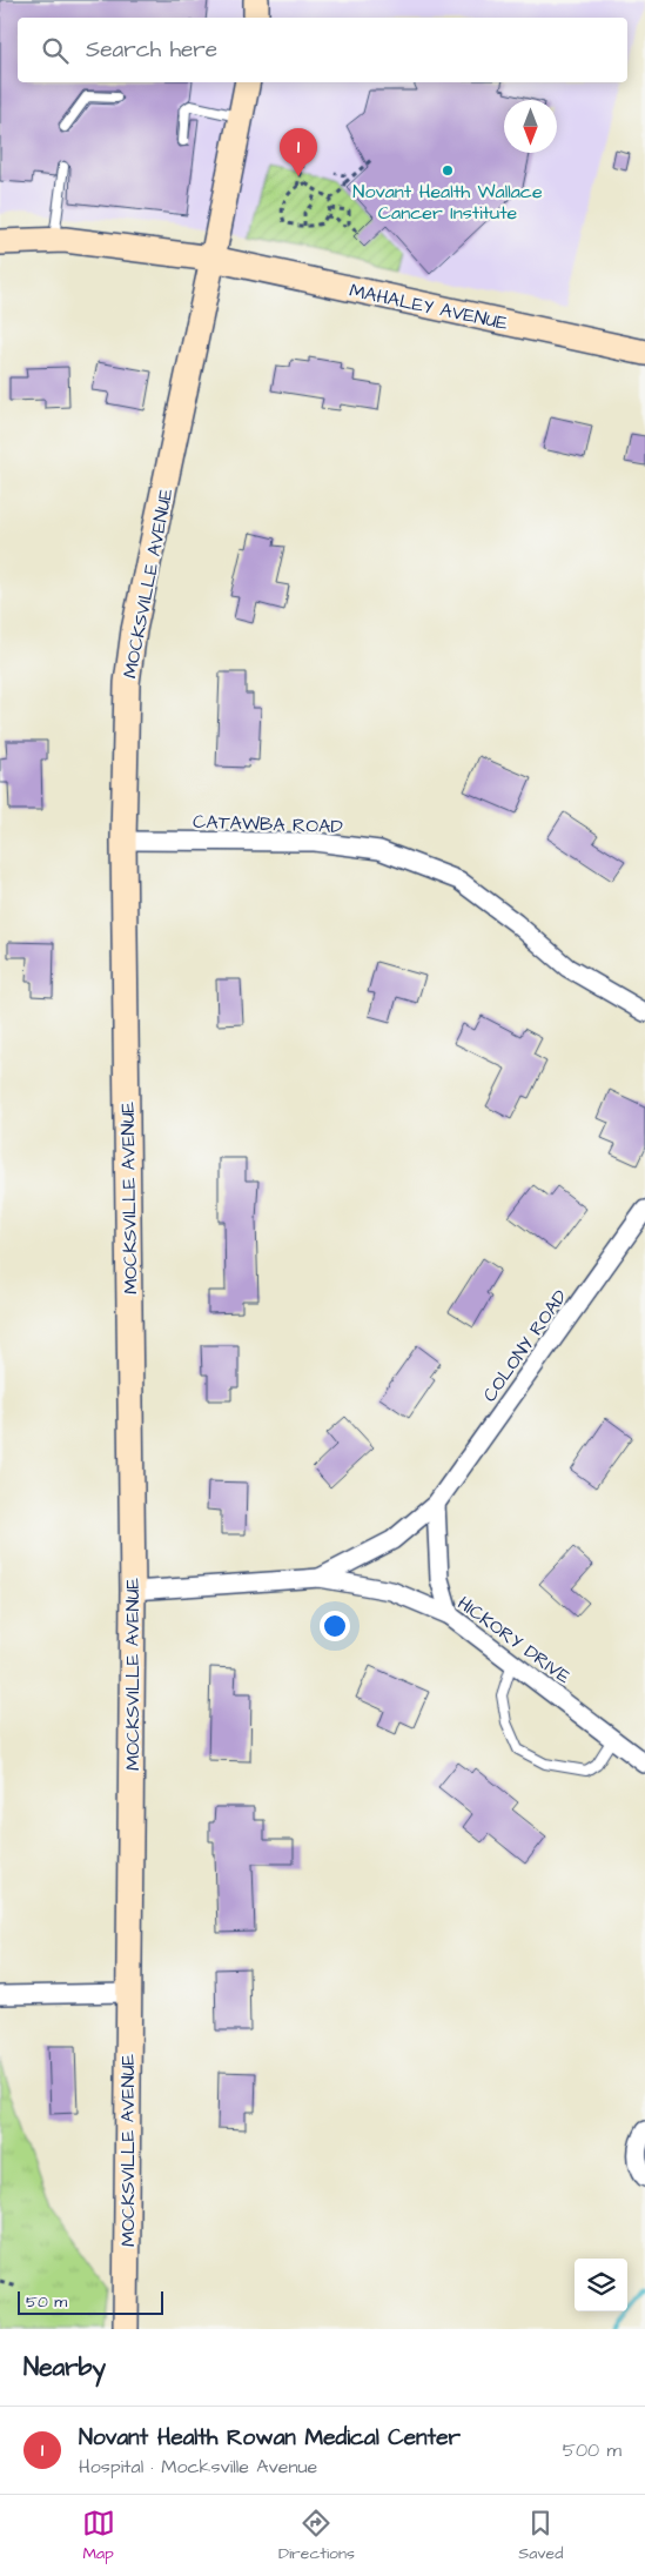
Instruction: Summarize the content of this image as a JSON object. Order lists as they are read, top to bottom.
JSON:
{
  "streets": {
    "street": [
      "MAHALEY AVENUE",
      "MOCKSVILLE AVENUE",
      "CATAWBA ROAD",
      "COLONY ROAD",
      "HICKORY DRIVE"
    ]
  },
  "crossings": [
    ["MAHALEY AVENUE", "MOCKSVILLE AVENUE"],
    ["MOCKSVILLE AVENUE", "CATAWBA ROAD"],
    ["MOCKSVILLE AVENUE", "HICKORY DRIVE"],
    ["COLONY ROAD", "HICKORY DRIVE"]
  ],
  "places": ["Novant Health Wallace Cancer Institute"],
  "scale_bar": "50 m",
  "north": "bottom",
  "page": {
    "search": "Search here",
    "pins": "1",
    "scale": "50 m",
    "heading": "Nearby",
    "list": [
      {
        "mark": "1",
        "name": "Novant Health Rowan Medical Center",
        "note": "Hospital · Mocksville Avenue",
        "value": "500 m"
      }
    ],
    "nav": ["Map", "Directions", "Saved"]
  }
}
